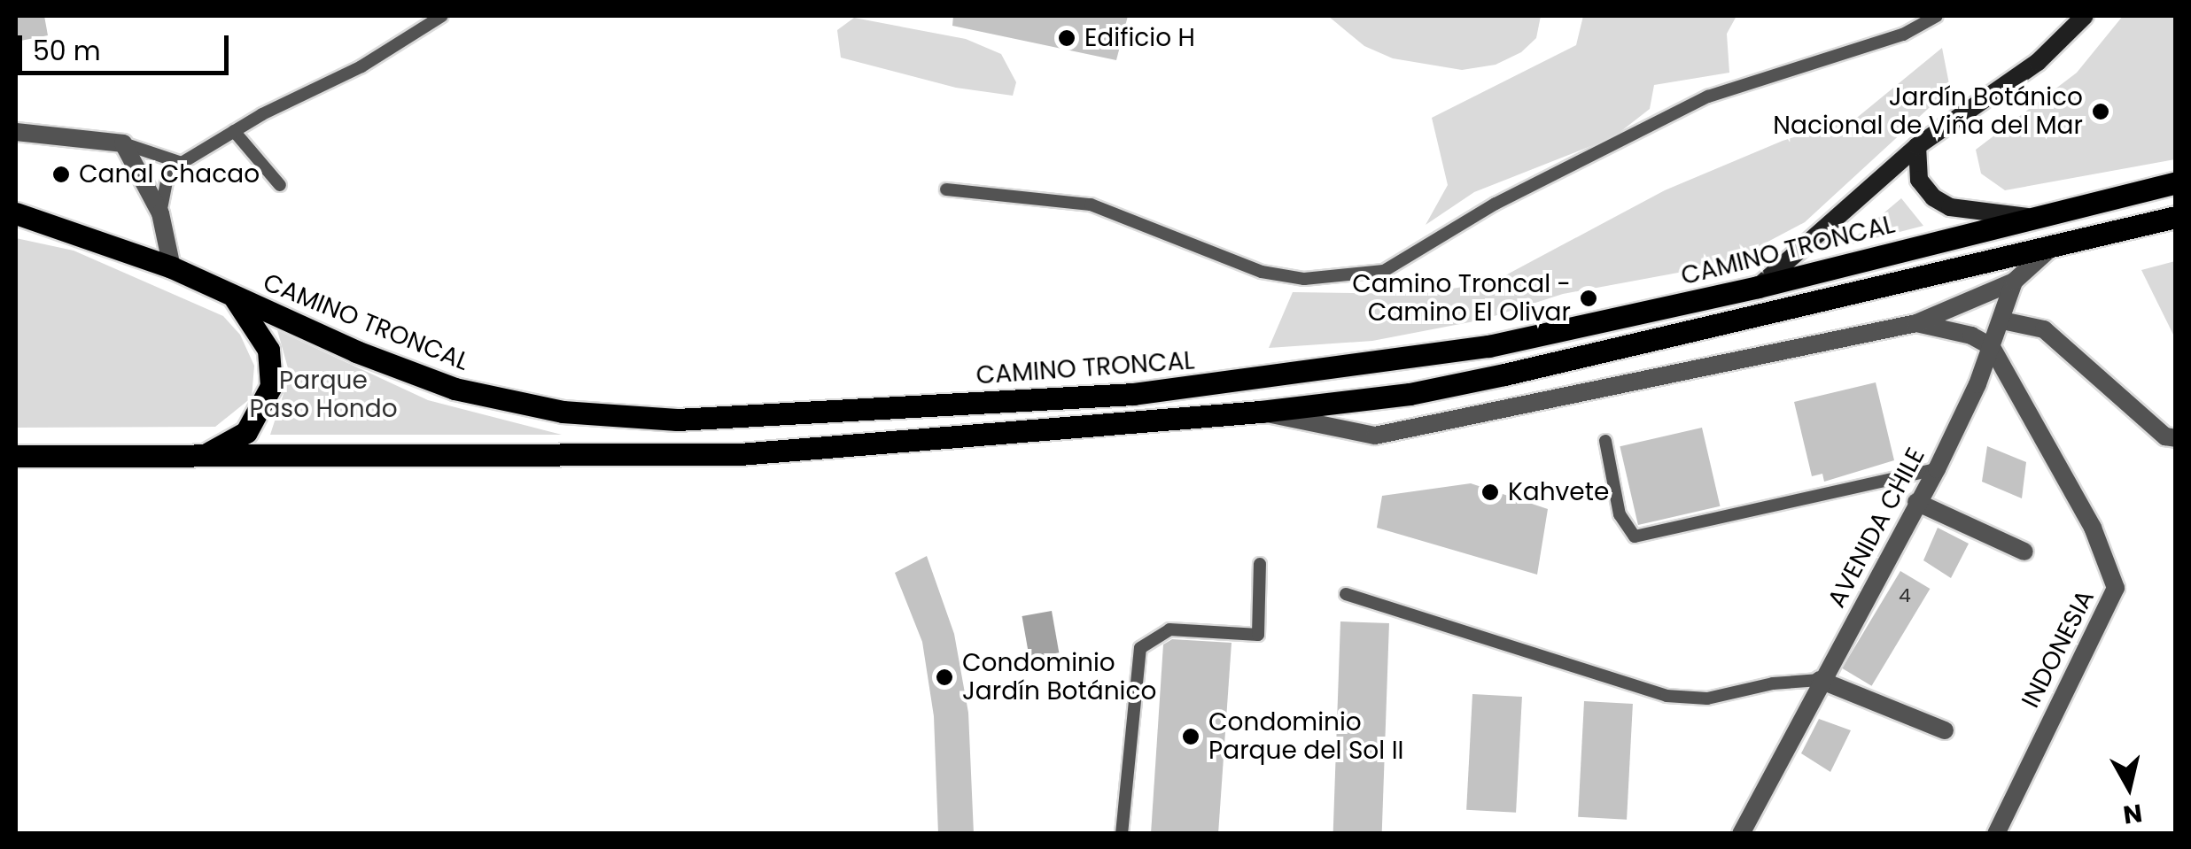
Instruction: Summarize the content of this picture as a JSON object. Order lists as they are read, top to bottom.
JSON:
{
  "streets": {
    "main road": ["CAMINO TRONCAL"],
    "street": ["AVENIDA CHILE", "INDONESIA"]
  },
  "crossings": [
    ["AVENIDA CHILE", "INDONESIA"]
  ],
  "parks": ["Parque Paso Hondo"],
  "places": [
    "Edificio H",
    "Jardín Botánico Nacional de Viña del Mar",
    "Canal Chacao",
    "Camino Troncal - Camino El Olivar",
    "Kahvete",
    "Condominio Jardín Botánico",
    "Condominio Parque del Sol II"
  ],
  "house_numbers": ["4"],
  "scale_bar": "50 m",
  "north": "bottom"
}
